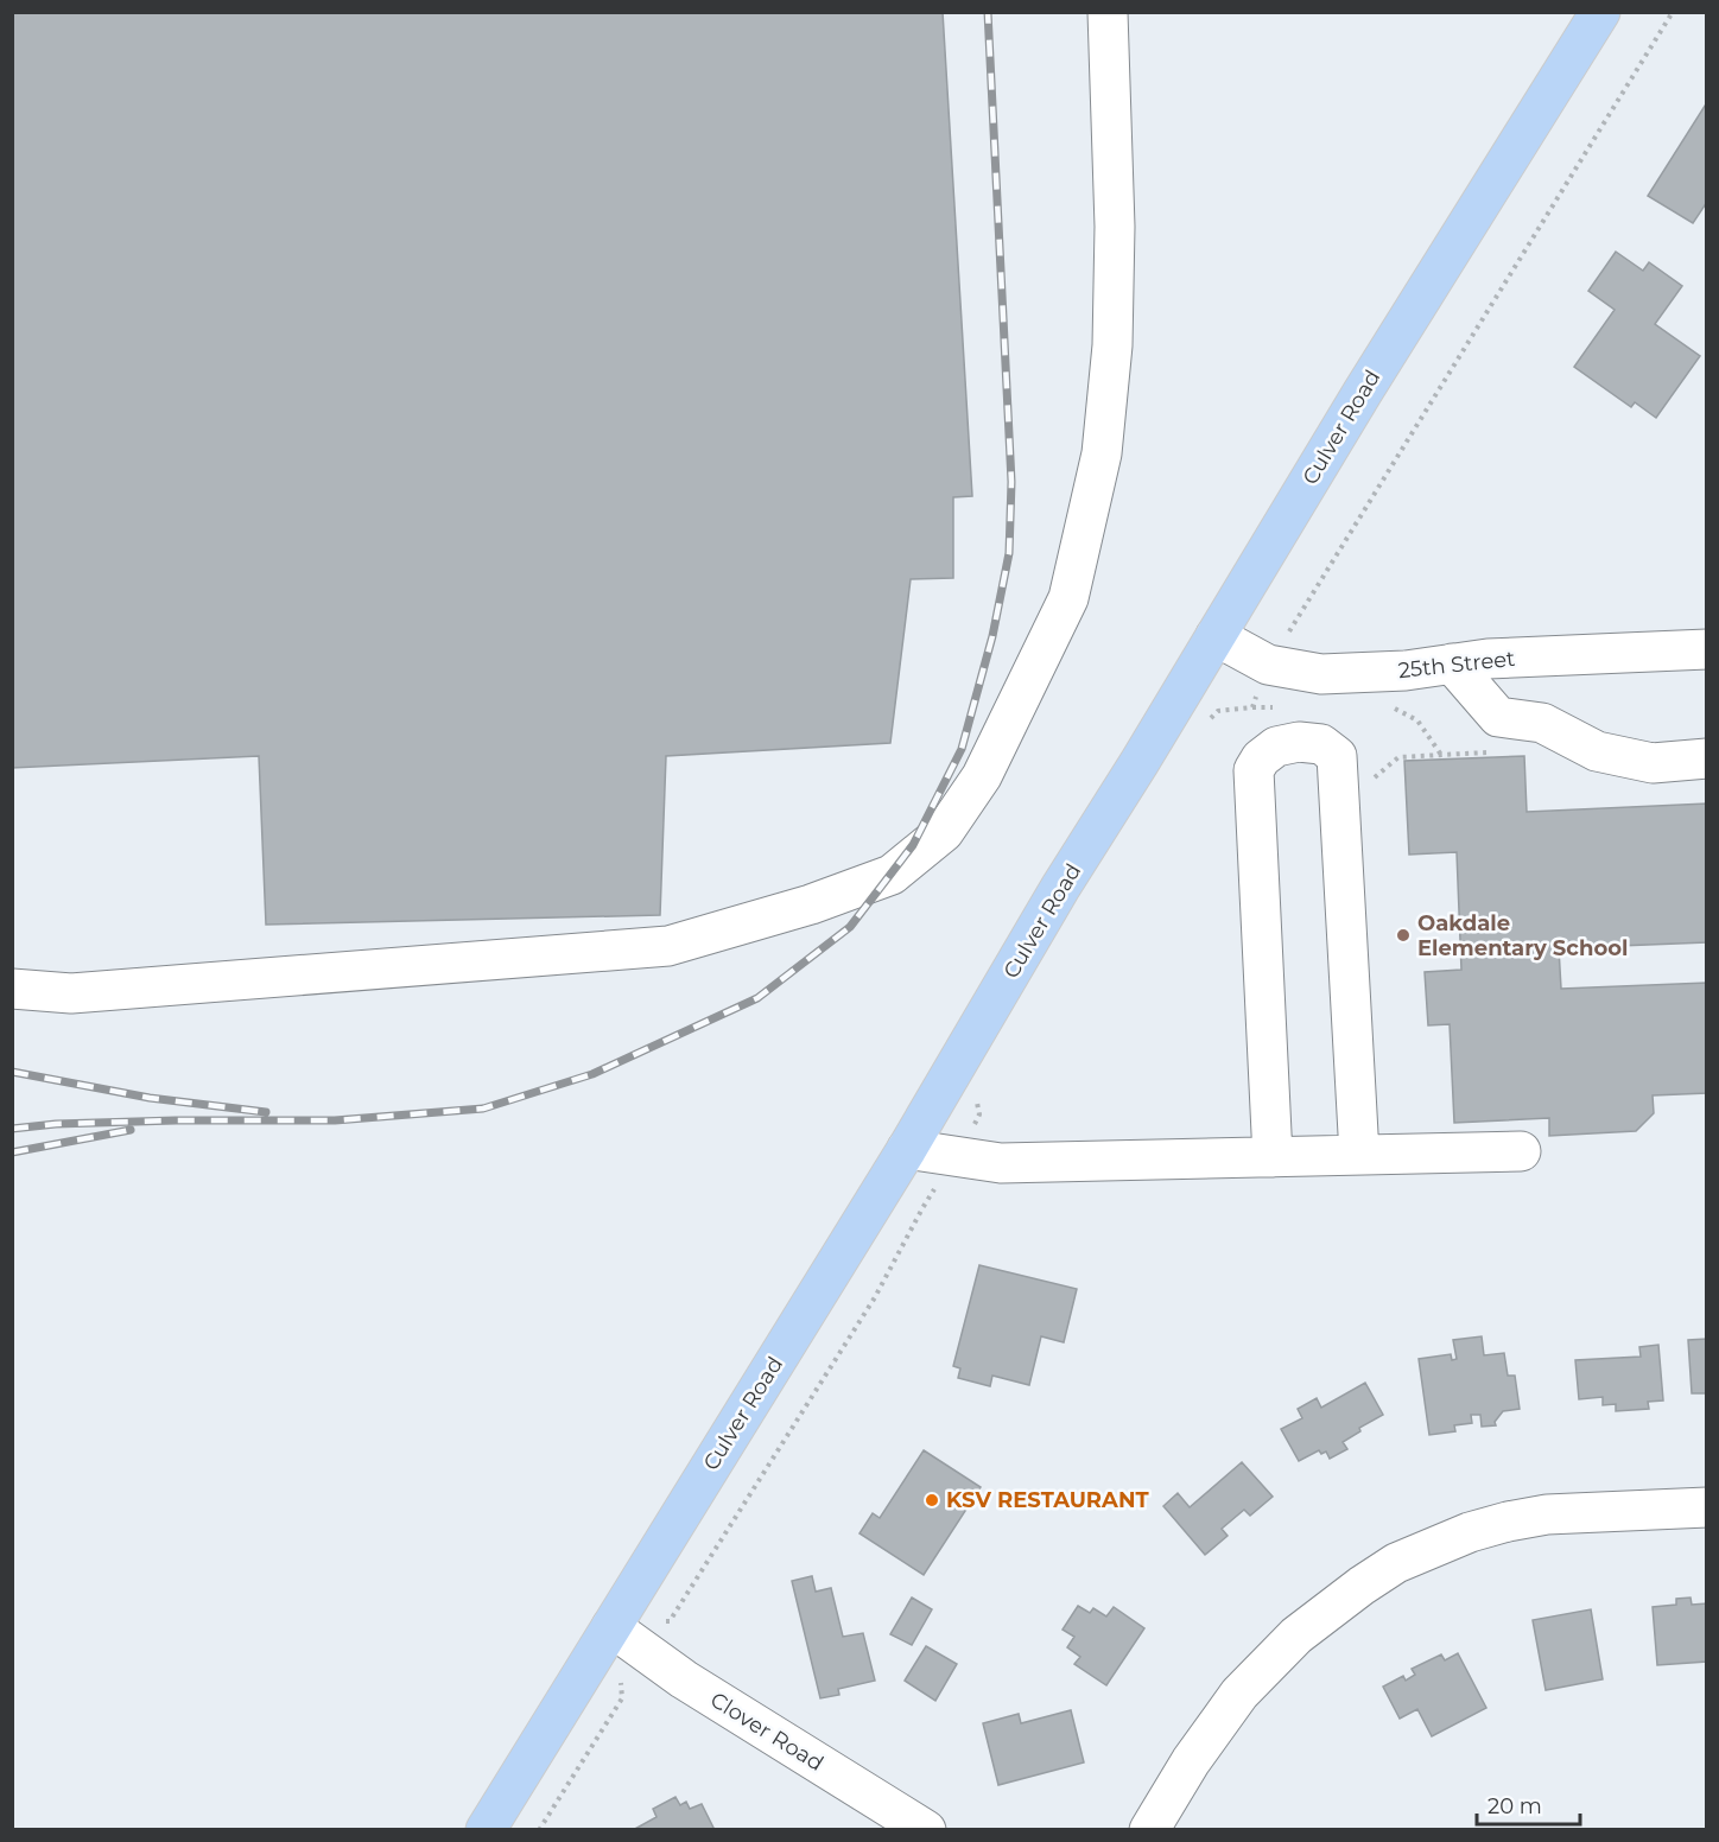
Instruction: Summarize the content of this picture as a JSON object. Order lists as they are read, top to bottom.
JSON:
{
  "streets": {
    "main road": ["Culver Road"],
    "street": ["25th Street", "Clover Road"]
  },
  "crossings": [
    ["Culver Road", "25th Street"],
    ["Culver Road", "Clover Road"]
  ],
  "places": ["Oakdale Elementary School", "KSV RESTAURANT"],
  "scale_bar": "20 m"
}
